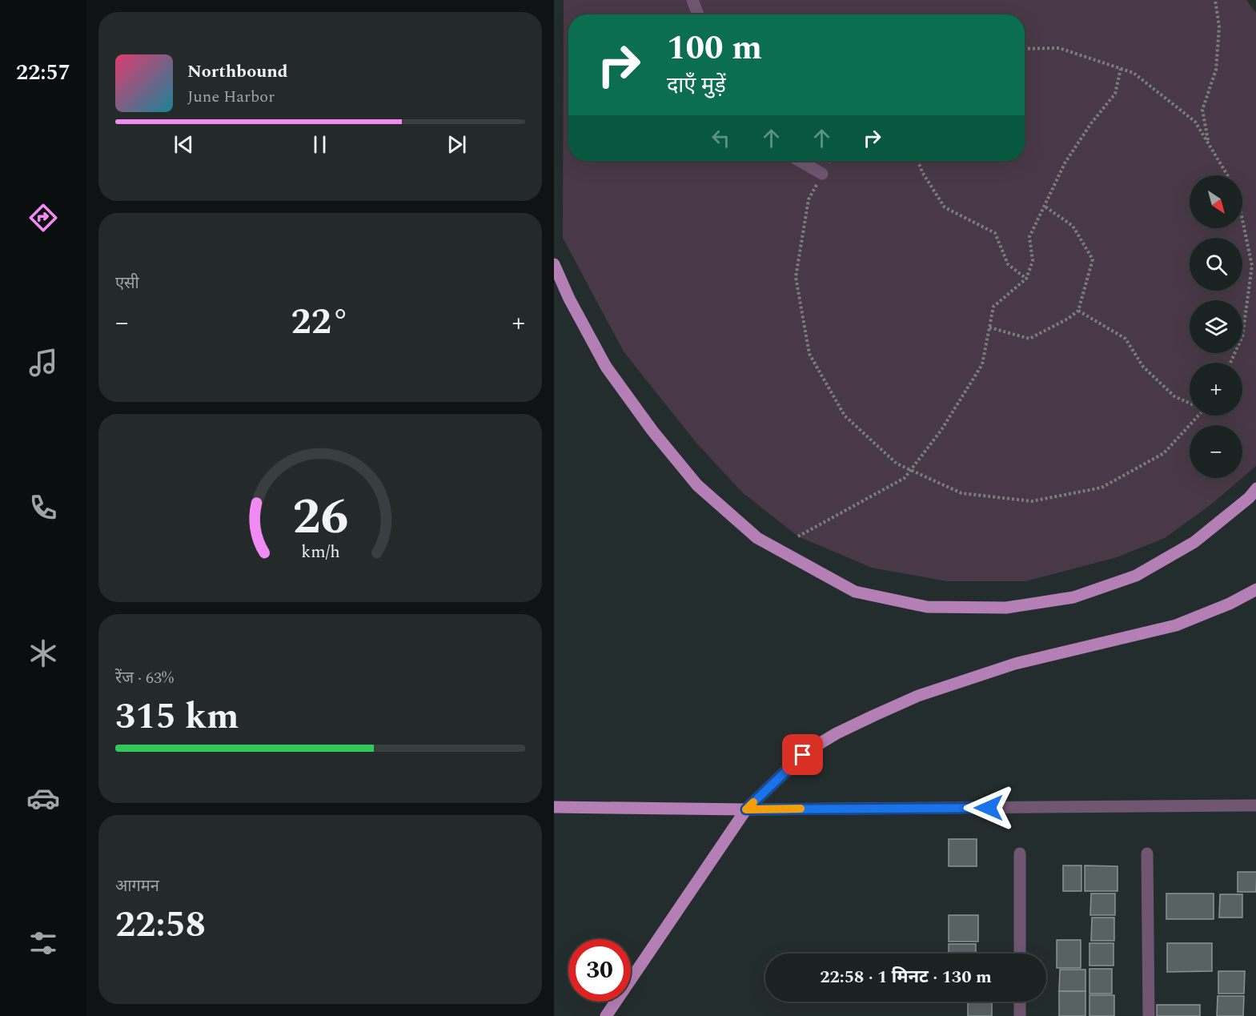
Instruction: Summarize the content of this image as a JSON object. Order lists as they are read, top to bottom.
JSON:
{
  "north": "bottom right",
  "page": {
    "tabs": "22:57",
    "turn": ["100 m", "दाएँ मुड़ें"],
    "song": ["Northbound", "June Harbor"],
    "map_buttons": ["+", "−"],
    "tile": [
      "एसी",
      ["रेंज · 63%", "315 km"],
      ["आगमन", "22:58"]
    ],
    "heat": ["−", "22°", "+"],
    "limit": "30",
    "trip": "22:58 · 1 मिनट · 130 m",
    "gauge": ["26", "km/h"]
  }
}
